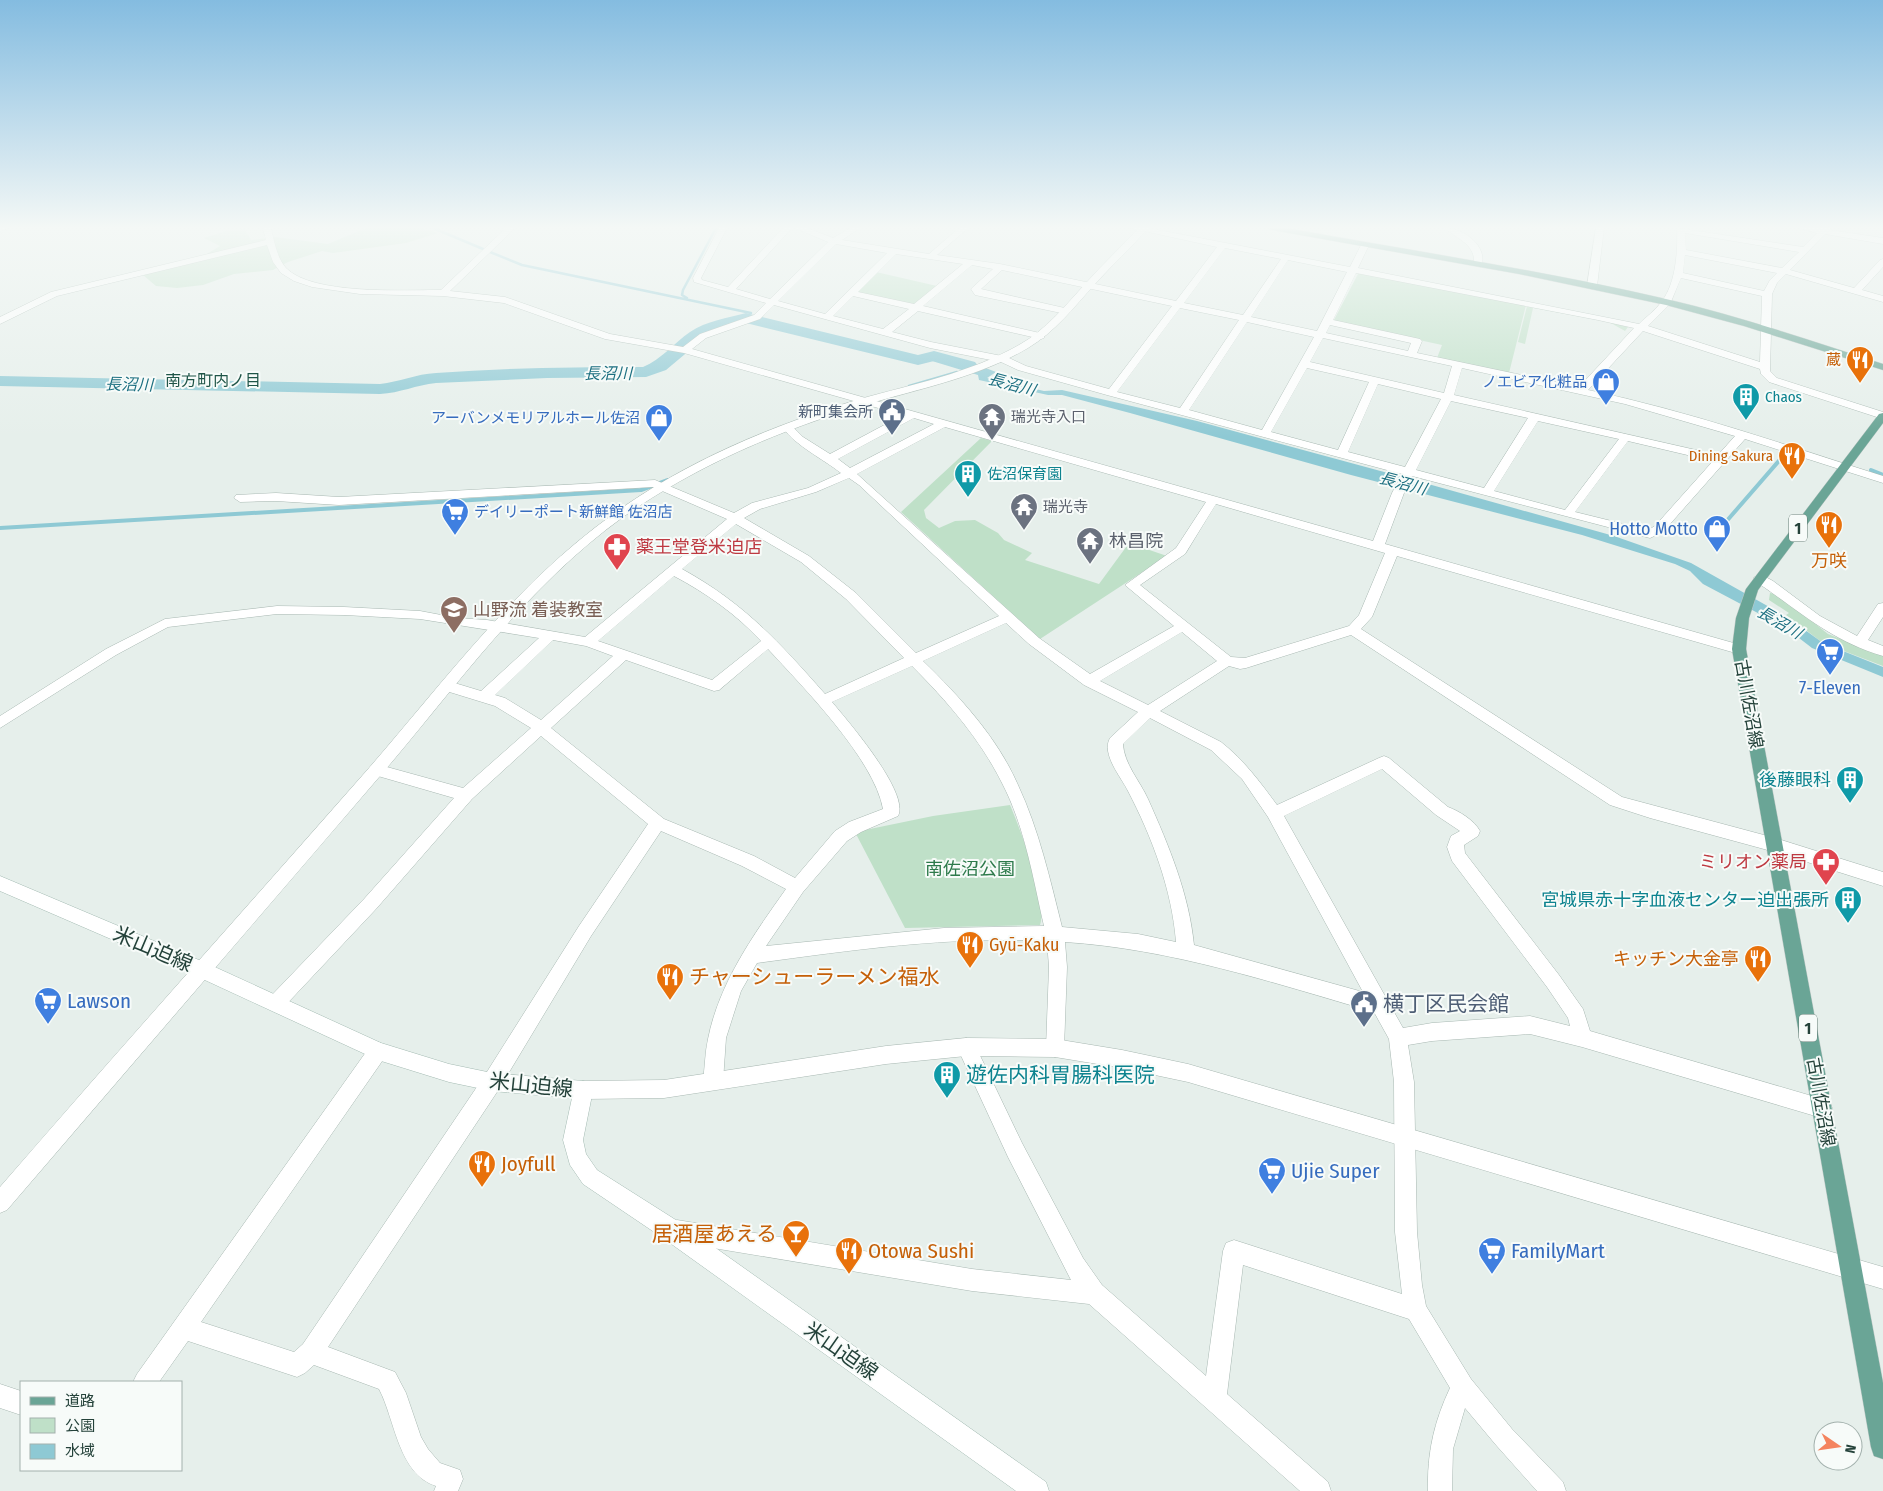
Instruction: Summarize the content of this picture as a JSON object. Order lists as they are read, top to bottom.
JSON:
{
  "streets": {
    "main road": ["1", "古川佐沼線"],
    "street": ["米山迫線"]
  },
  "districts": ["南方町内ノ目"],
  "water": ["長沼川"],
  "parks": ["南佐沼公園"],
  "places": {
    "restaurant": [
      "蔵",
      "Dining Sakura",
      "万咲",
      "Gyū-Kaku",
      "キッチン大金亭",
      "チャーシューラーメン福水",
      "Joyfull",
      "Otowa Sushi"
    ],
    "shop": ["ノエビア化粧品", "アーバンメモリアルホール佐沼", "Hotto Motto"],
    "building": [
      "Chaos",
      "佐沼保育園",
      "後藤眼科",
      "宮城県赤十字血液センター迫出張所",
      "遊佐内科胃腸科医院"
    ],
    "public building": ["新町集会所", "横丁区民会館"],
    "temple": ["瑞光寺入口", "瑞光寺", "林昌院"],
    "supermarket": [
      "デイリーポート新鮮館 佐沼店",
      "7-Eleven",
      "Lawson",
      "Ujie Super",
      "FamilyMart"
    ],
    "pharmacy": ["薬王堂登米迫店", "ミリオン薬局"],
    "school or university": ["山野流 着装教室"],
    "bar": ["居酒屋あえる"]
  },
  "legend": ["道路", "公園", "水域"],
  "north": "right"
}
